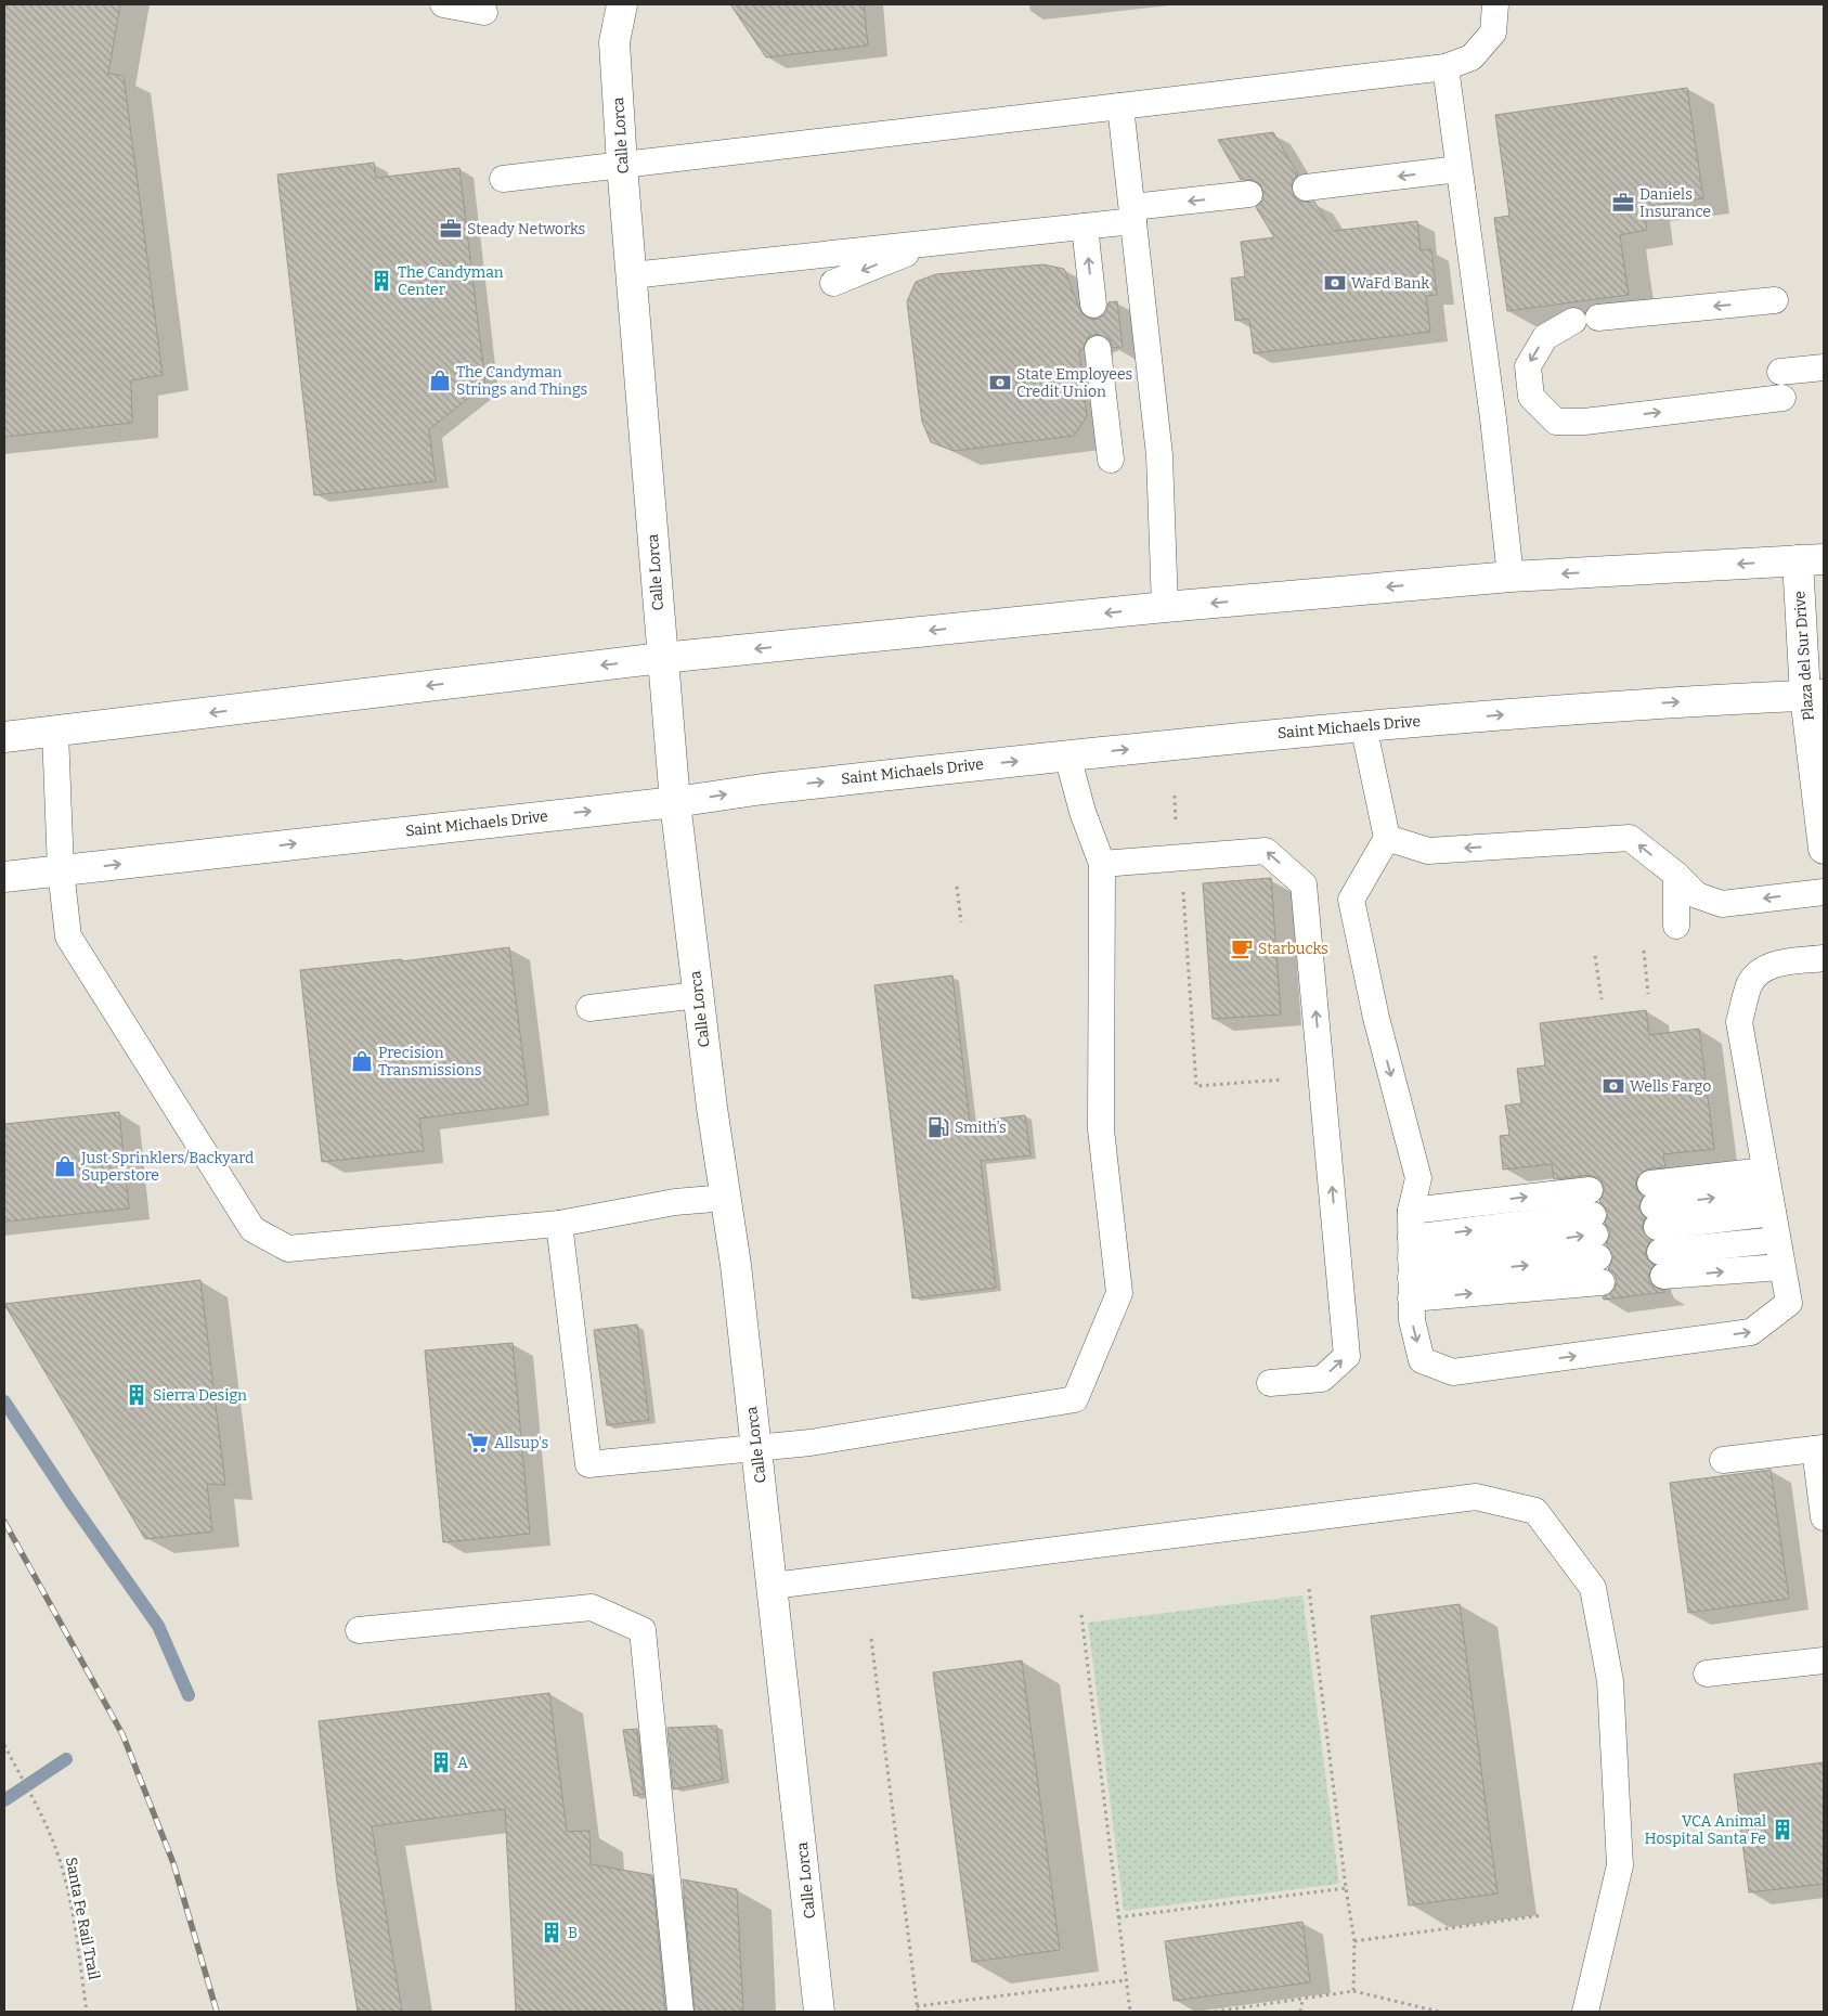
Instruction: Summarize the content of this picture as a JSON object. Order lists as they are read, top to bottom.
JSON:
{
  "streets": {
    "main road": ["Calle Lorca", "Plaza del Sur Drive", "Saint Michaels Drive"],
    "path": ["Santa Fe Rail Trail"]
  },
  "crossings": [
    ["Calle Lorca", "Saint Michaels Drive"],
    ["Plaza del Sur Drive", "Saint Michaels Drive"]
  ],
  "places": {
    "office": ["Daniels Insurance", "Steady Networks"],
    "building": [
      "The Candyman Center",
      "Sierra Design",
      "A",
      "VCA Animal Hospital Santa Fe",
      "B"
    ],
    "bank": ["WaFd Bank", "State Employees Credit Union", "Wells Fargo"],
    "shop": ["The Candyman Strings and Things", "Precision Transmissions", "Just Sprinklers/Backyard Superstore"],
    "cafe": ["Starbucks"],
    "fuel station": ["Smith's"],
    "supermarket": ["Allsup's"]
  }
}
